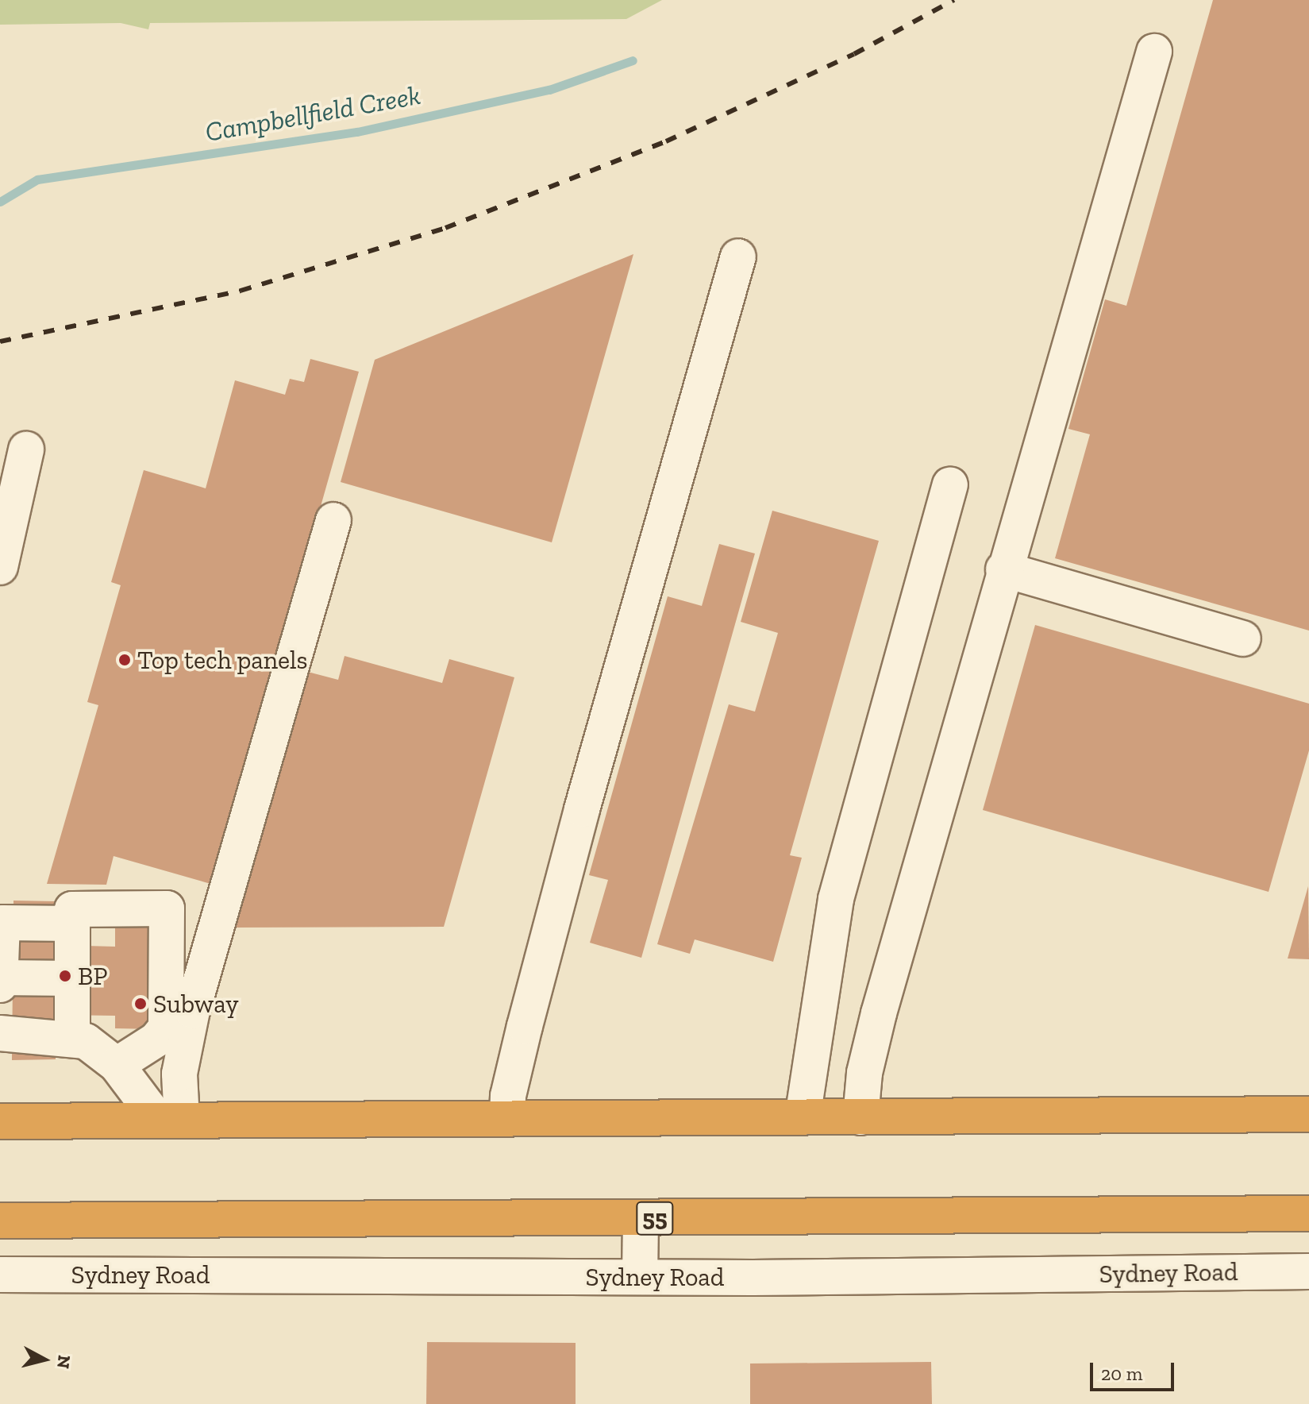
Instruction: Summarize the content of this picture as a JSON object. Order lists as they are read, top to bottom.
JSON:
{
  "streets": {
    "highway": ["55"],
    "street": ["Sydney Road"]
  },
  "water": ["Campbellfield Creek"],
  "places": ["Top tech panels", "BP", "Subway"],
  "scale_bar": "20 m",
  "north": "right"
}
